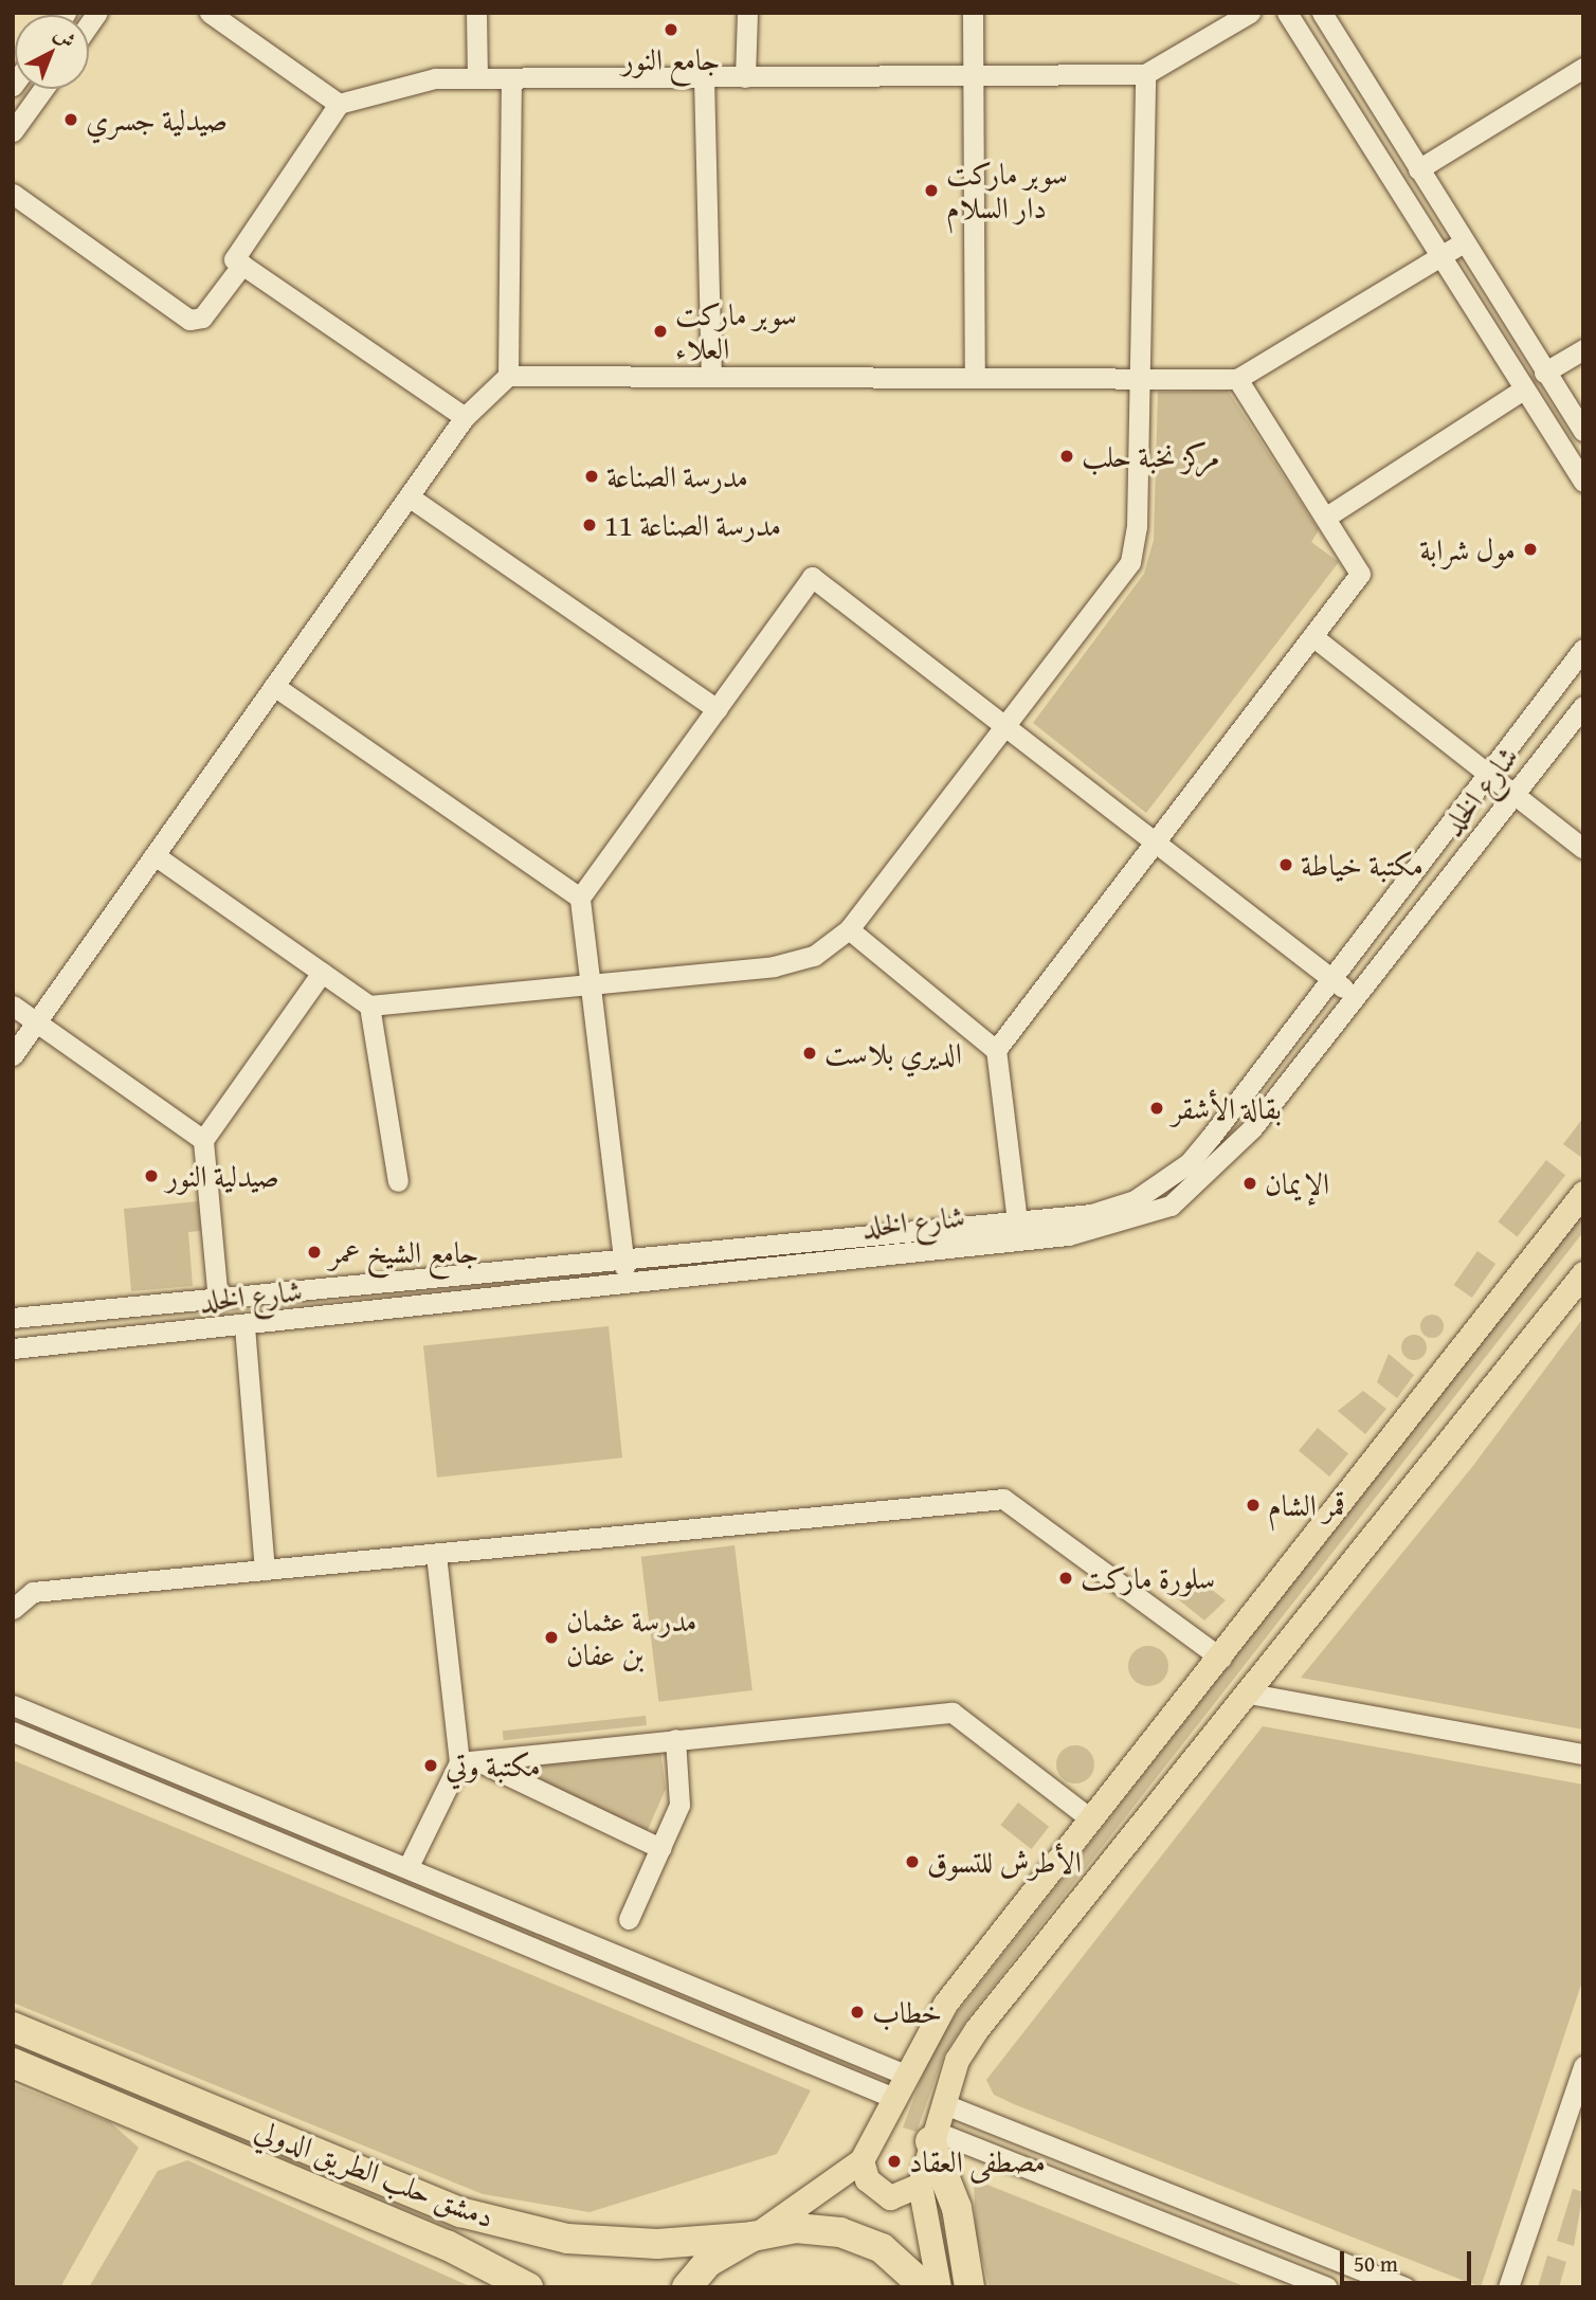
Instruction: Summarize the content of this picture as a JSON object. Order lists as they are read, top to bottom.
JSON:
{
  "streets": {
    "highway": ["دمشق حلب الطريق الدولي"],
    "street": ["شارع الخلد"]
  },
  "places": [
    "جامع النور",
    "صيدلية جسري",
    "سوبر ماركت دار السلام",
    "سوبر ماركت العلاء",
    "مركز نخبة حلب",
    "مدرسة الصناعة",
    "مدرسة الصناعة 11",
    "مول شرابة",
    "مكتبة خياطة",
    "الديري بلاست",
    "بقالة الأشقر",
    "صيدلية النور",
    "الإيمان",
    "جامع الشيخ عمر",
    "قمر الشام",
    "سلورة ماركت",
    "مدرسة عثمان بن عفان",
    "مكتبة وتي",
    "الأطرش للتسوق",
    "خطاب",
    "مصطفى العقاد"
  ],
  "scale_bar": "50 m",
  "north": "top right"
}
